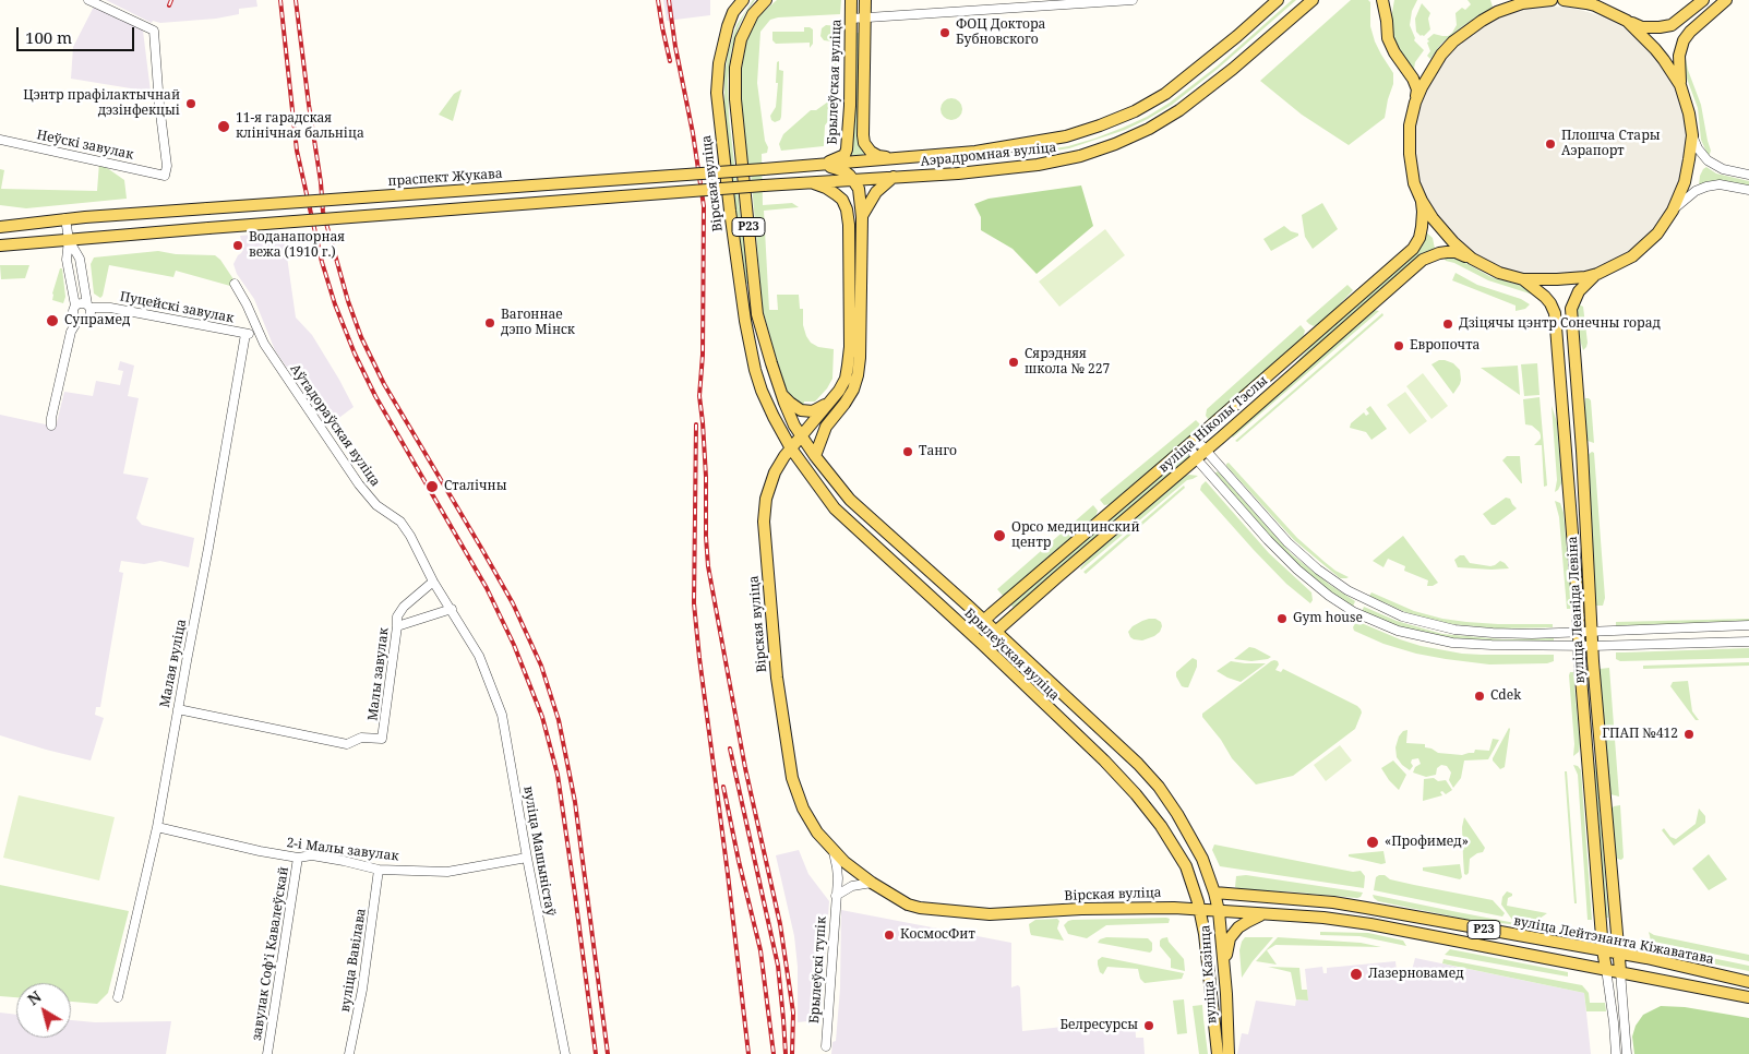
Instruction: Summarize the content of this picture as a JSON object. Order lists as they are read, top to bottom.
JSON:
{
  "streets": {
    "main road": [
      "Брылеўская вуліца",
      "Аэрадромная вуліца",
      "праспект Жукава",
      "Вірская вуліца",
      "Р23",
      "вуліца Ніколы Тэслы",
      "вуліца Леаніда Левіна",
      "вуліца Лейтэнанта Кіжаватава",
      "вуліца Казінца"
    ],
    "street": [
      "Неўскі завулак",
      "Пуцейскі завулак",
      "Аўтадораўская вуліца",
      "Малая вуліца",
      "Малы завулак",
      "2-і Малы завулак",
      "вуліца Машыністаў",
      "завулак Софʼі Кавалеўскай",
      "вуліца Вавілава",
      "Брылеўскі тупік"
    ]
  },
  "crossings": [
    ["Брылеўская вуліца", "праспект Жукава"],
    ["Брылеўская вуліца", "Вірская вуліца"],
    ["Брылеўская вуліца", "Р23"],
    ["Брылеўская вуліца", "вуліца Ніколы Тэслы"],
    ["Брылеўская вуліца", "вуліца Лейтэнанта Кіжаватава"],
    ["Брылеўская вуліца", "вуліца Казінца"],
    ["Аэрадромная вуліца", "праспект Жукава"],
    ["Вірская вуліца", "Р23"],
    ["Вірская вуліца", "Брылеўскі тупік"],
    ["Вірская вуліца", "вуліца Казінца"],
    ["Р23", "вуліца Леаніда Левіна"],
    ["Р23", "вуліца Казінца"],
    ["Пуцейскі завулак", "Аўтадораўская вуліца"],
    ["Пуцейскі завулак", "Малая вуліца"],
    ["Аўтадораўская вуліца", "Малы завулак"],
    ["Аўтадораўская вуліца", "вуліца Машыністаў"],
    ["вуліца Леаніда Левіна", "вуліца Лейтэнанта Кіжаватава"],
    ["Малая вуліца", "Малы завулак"],
    ["Малая вуліца", "2-і Малы завулак"],
    ["2-і Малы завулак", "вуліца Машыністаў"],
    ["2-і Малы завулак", "завулак Софʼі Кавалеўскай"],
    ["2-і Малы завулак", "вуліца Вавілава"],
    ["вуліца Лейтэнанта Кіжаватава", "вуліца Казінца"]
  ],
  "places": [
    "ФОЦ Доктора Бубновского",
    "Цэнтр прафілактычнай дэзінфекцыі",
    "11-я гарадская клінічная бальніца",
    "Плошча Стары Аэрапорт",
    "Воданапорная вежа (1910 г.)",
    "Супрамед",
    "Вагоннае дэпо Мінск",
    "Дзіцячы цэнтр Сонечны горад",
    "Европочта",
    "Сярэдняя школа № 227",
    "Танго",
    "Сталічны",
    "Орсо медицинский центр",
    "Gym house",
    "Cdek",
    "ГПАП №412",
    "«Профимед»",
    "КосмосФит",
    "Лазерновамед",
    "Белресурсы"
  ],
  "scale_bar": "100 m",
  "north": "top left"
}
